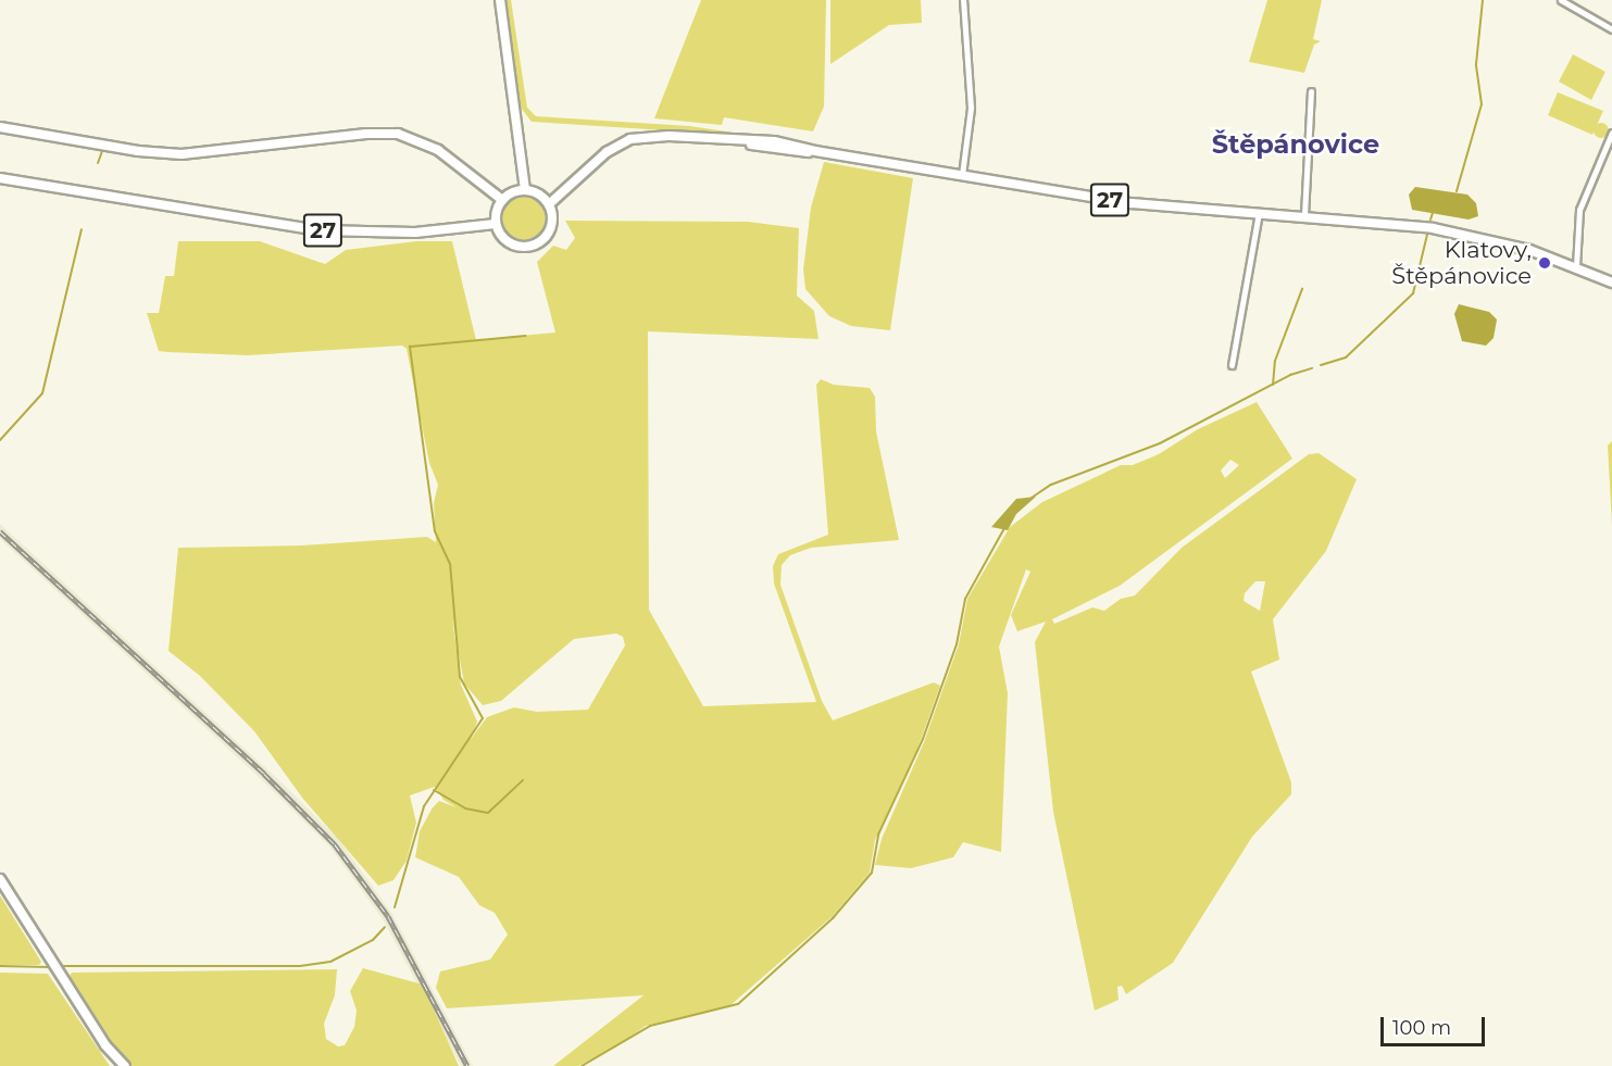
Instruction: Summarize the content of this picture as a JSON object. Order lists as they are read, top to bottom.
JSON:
{
  "streets": {
    "main road": ["27"]
  },
  "districts": ["Štěpánovice"],
  "places": ["Klatovy, Štěpánovice"],
  "scale_bar": "100 m"
}
